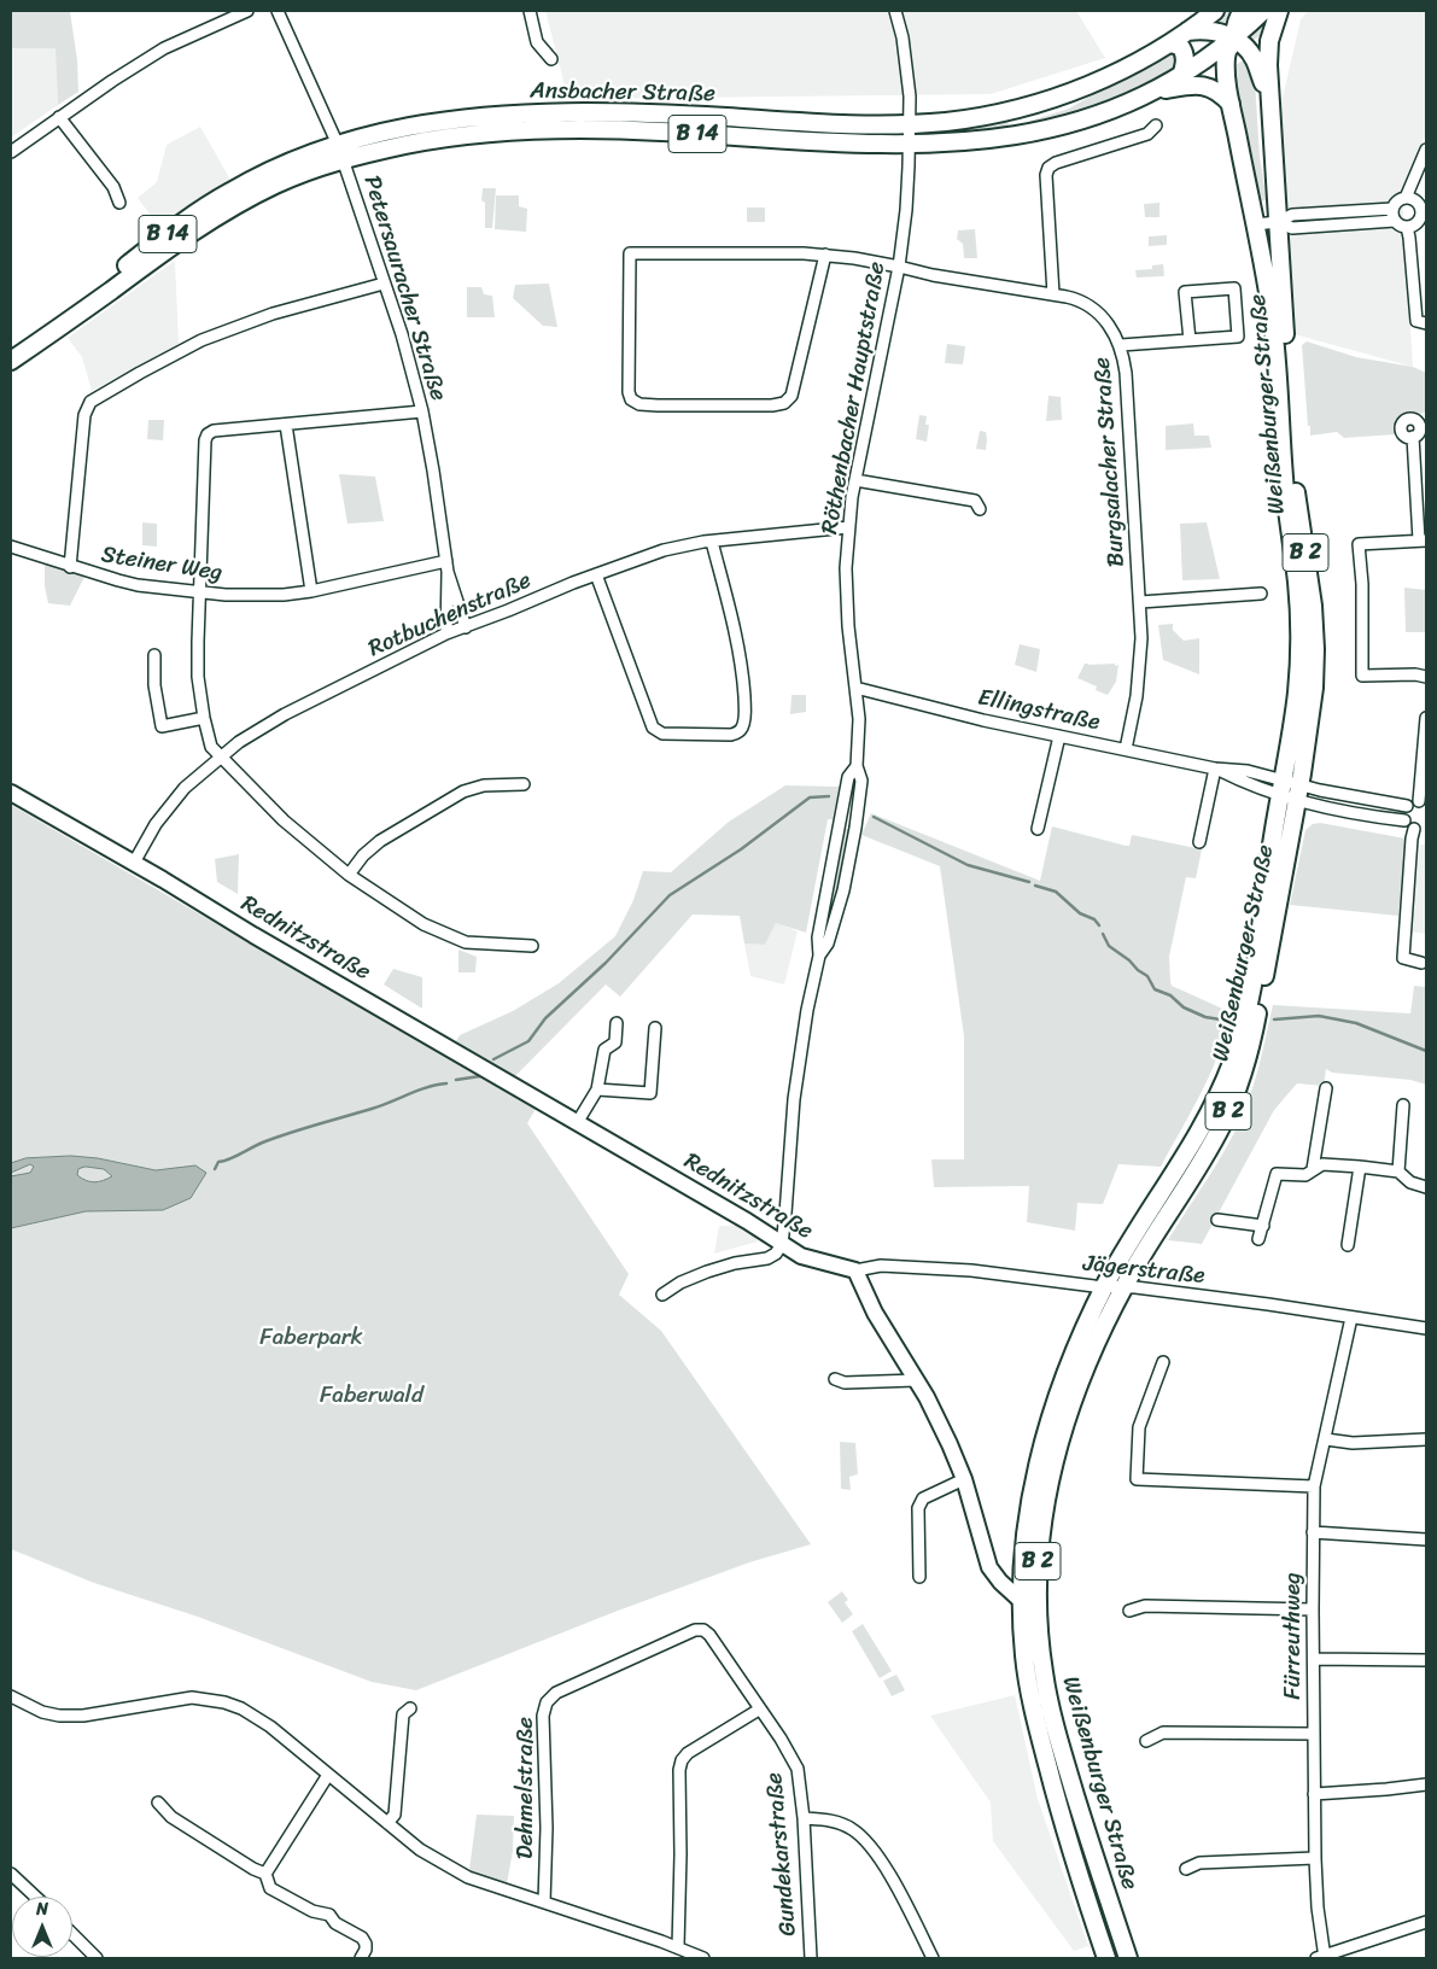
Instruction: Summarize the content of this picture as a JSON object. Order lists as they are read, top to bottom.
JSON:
{
  "streets": {
    "main road": [
      "Ansbacher Straße",
      "B 14",
      "Weißenburger Straße",
      "B 2",
      "Rednitzstraße"
    ],
    "street": [
      "Petersauracher Straße",
      "Röthenbacher Hauptstraße",
      "Burgsalacher Straße",
      "Steiner Weg",
      "Rotbuchenstraße",
      "Ellingstraße",
      "Jägerstraße",
      "Fürreuthweg",
      "Dehmelstraße",
      "Gundekarstraße"
    ]
  },
  "crossings": [
    ["Ansbacher Straße", "Petersauracher Straße"],
    ["Ansbacher Straße", "Röthenbacher Hauptstraße"],
    ["Ansbacher Straße", "Weißenburger Straße"],
    ["Ansbacher Straße", "B 2"],
    ["Petersauracher Straße", "Steiner Weg"],
    ["Petersauracher Straße", "Rotbuchenstraße"],
    ["Röthenbacher Hauptstraße", "Burgsalacher Straße"],
    ["Röthenbacher Hauptstraße", "Rotbuchenstraße"],
    ["Röthenbacher Hauptstraße", "Ellingstraße"],
    ["Röthenbacher Hauptstraße", "Rednitzstraße"],
    ["Weißenburger Straße", "B 2"],
    ["Weißenburger Straße", "Ellingstraße"],
    ["Weißenburger Straße", "Jägerstraße"],
    ["Burgsalacher Straße", "Ellingstraße"],
    ["Rotbuchenstraße", "Rednitzstraße"],
    ["Rednitzstraße", "Jägerstraße"],
    ["Jägerstraße", "Fürreuthweg"],
    ["Dehmelstraße", "Gundekarstraße"]
  ],
  "parks": ["Faberpark", "Faberwald"],
  "north": "top"
}
